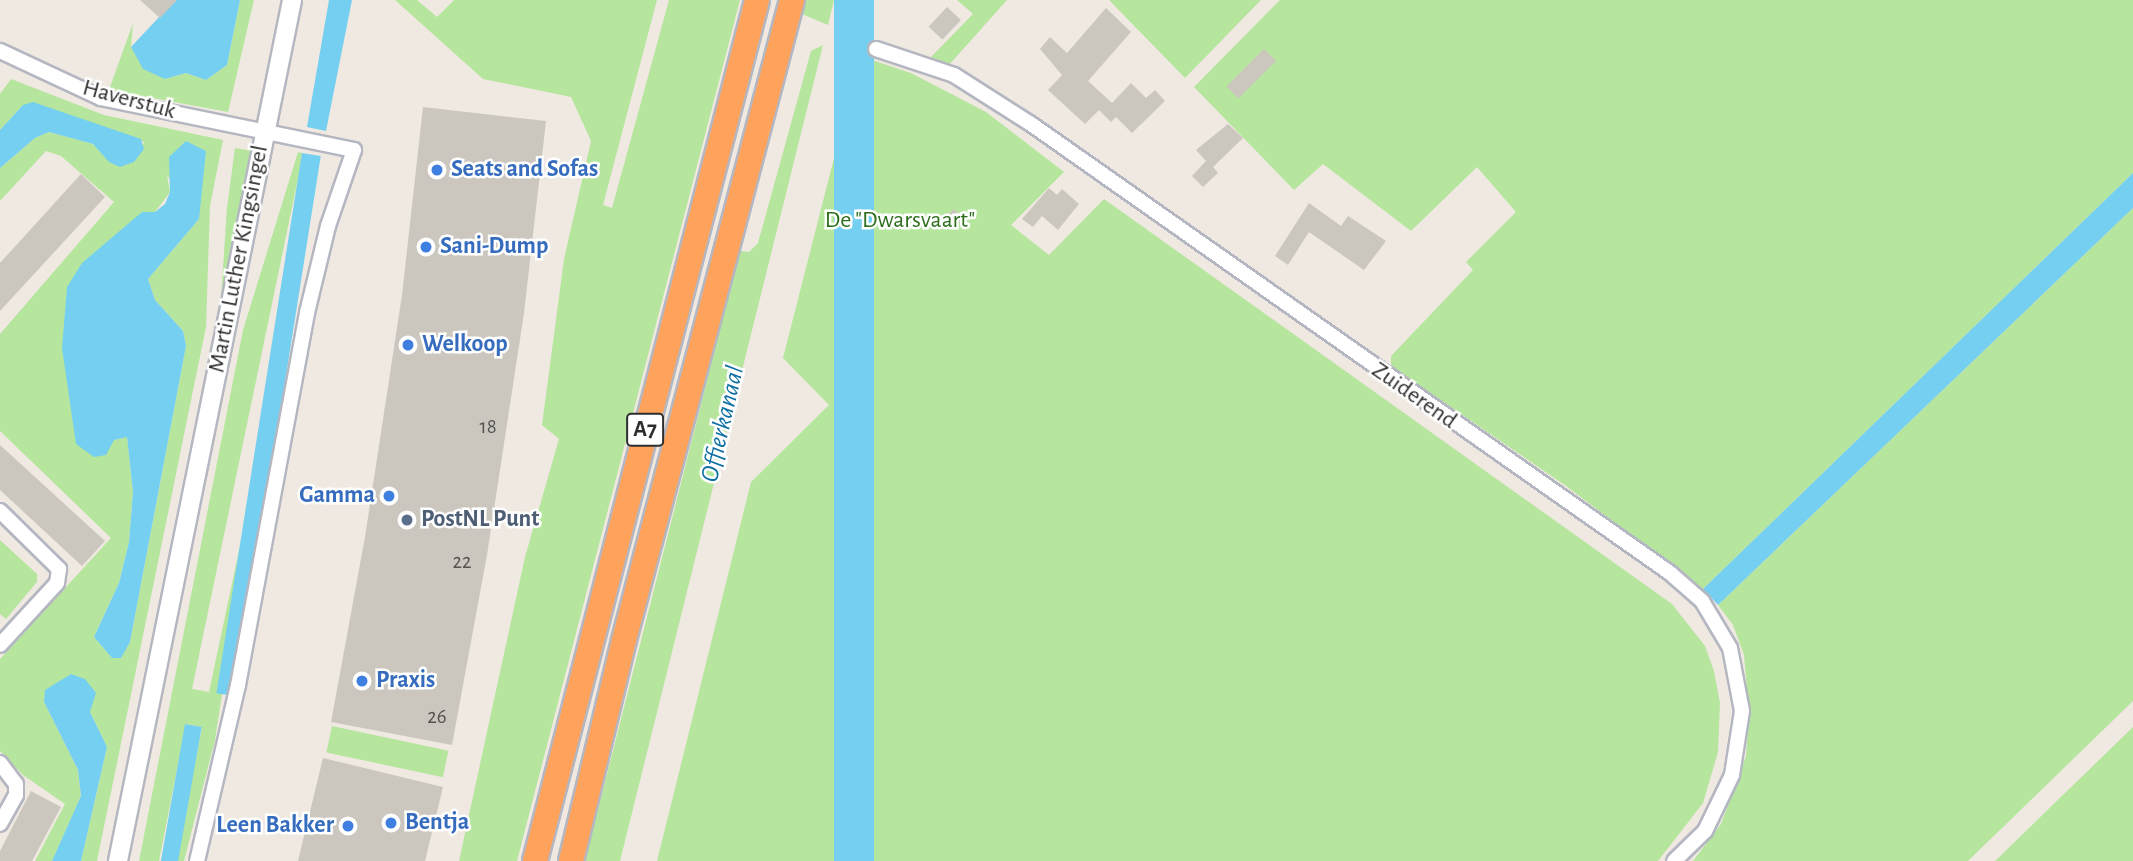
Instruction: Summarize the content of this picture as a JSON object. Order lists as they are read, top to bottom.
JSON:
{
  "streets": {
    "highway": ["A7"],
    "street": ["Haverstuk", "Martin Luther Kingsingel", "Zuiderend"]
  },
  "crossings": [
    ["Haverstuk", "Martin Luther Kingsingel"]
  ],
  "water": ["Offierkanaal"],
  "parks": ["De \"Dwarsvaart\""],
  "places": [
    "Seats and Sofas",
    "Sani-Dump",
    "Welkoop",
    "Gamma",
    "PostNL Punt",
    "Praxis",
    "Bentja",
    "Leen Bakker"
  ],
  "house_numbers": ["18", "22", "26"]
}
